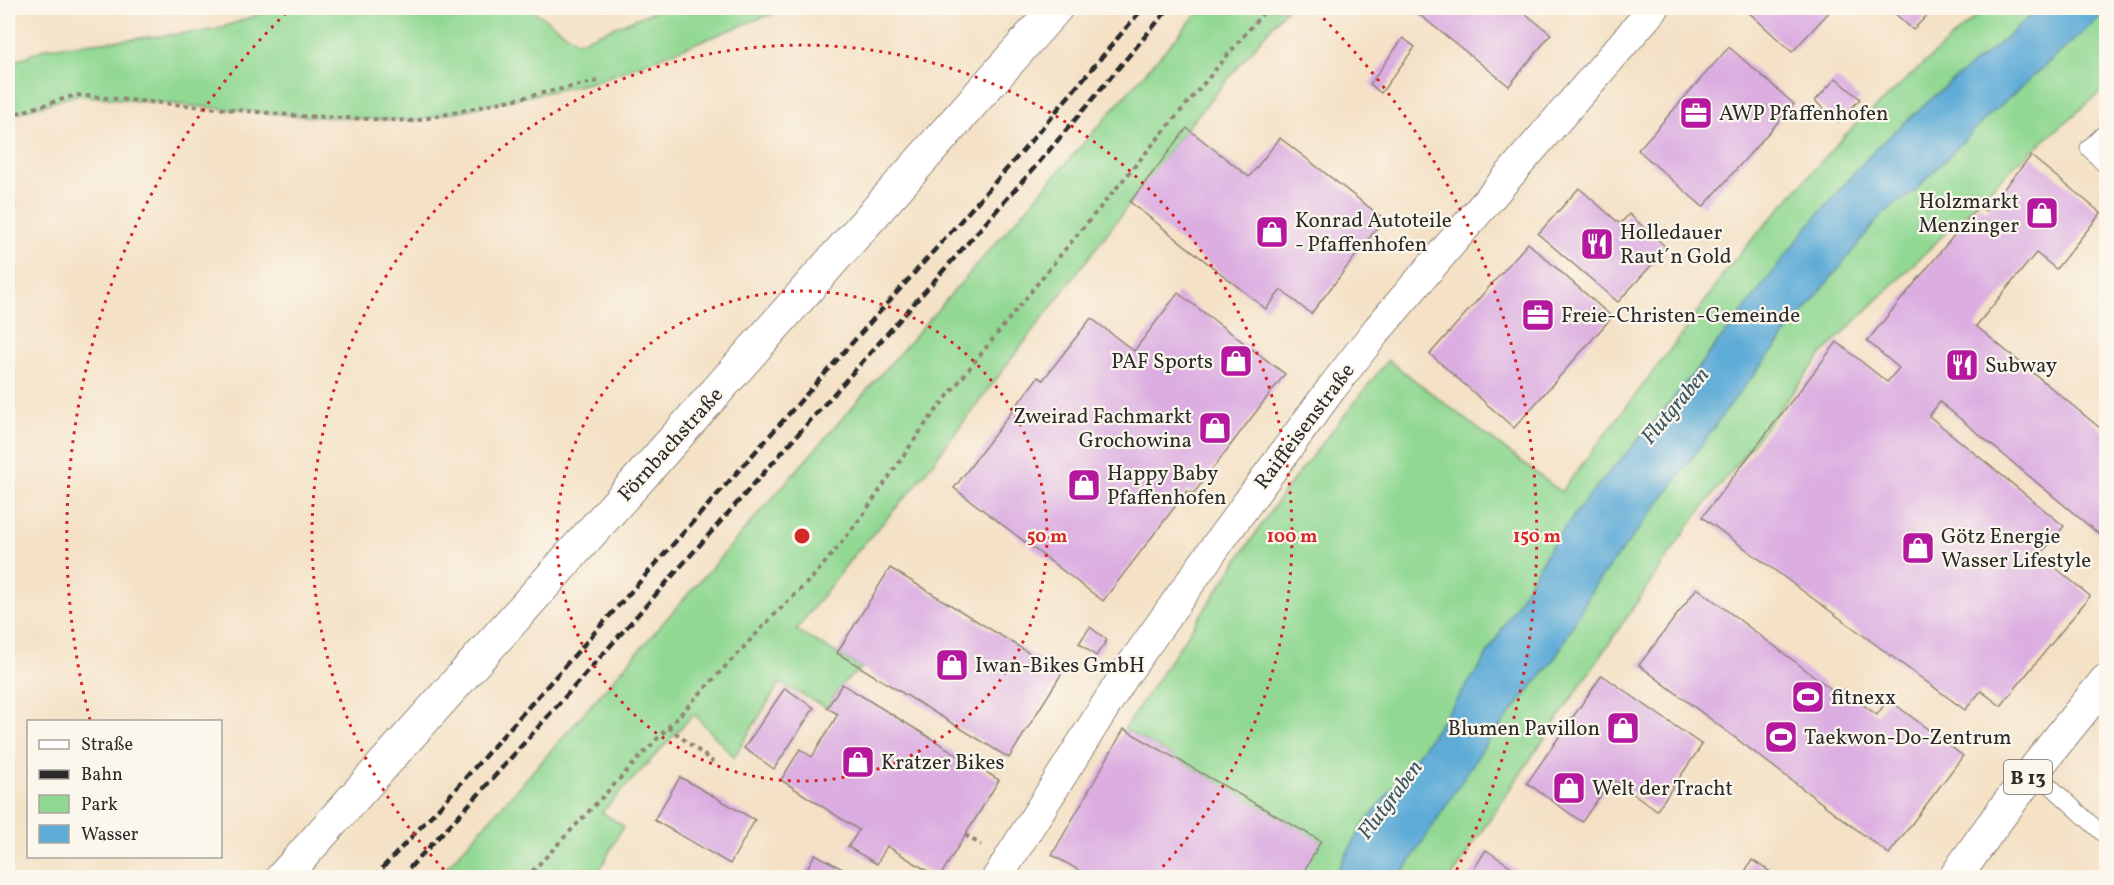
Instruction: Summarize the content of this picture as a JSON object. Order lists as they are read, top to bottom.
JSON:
{
  "streets": {
    "street": ["Raiffeisenstraße", "Förnbachstraße", "B 13"]
  },
  "water": ["Flutgraben"],
  "places": {
    "office": ["AWP Pfaffenhofen", "Freie-Christen-Gemeinde"],
    "shop": [
      "Holzmarkt Menzinger",
      "Konrad Autoteile - Pfaffenhofen",
      "PAF Sports",
      "Zweirad Fachmarkt Grochowina",
      "Happy Baby Pfaffenhofen",
      "Götz Energie Wasser Lifestyle",
      "Iwan-Bikes GmbH",
      "Blumen Pavillon",
      "Kratzer Bikes",
      "Welt der Tracht"
    ],
    "restaurant": ["Holledauer Raut´n Gold", "Subway"],
    "sports": ["fitnexx", "Taekwon-Do-Zentrum"]
  },
  "legend": [
    "Straße",
    "Bahn",
    "Park",
    "Wasser"
  ],
  "rings": ["50 m", "100 m", "150 m"]
}
